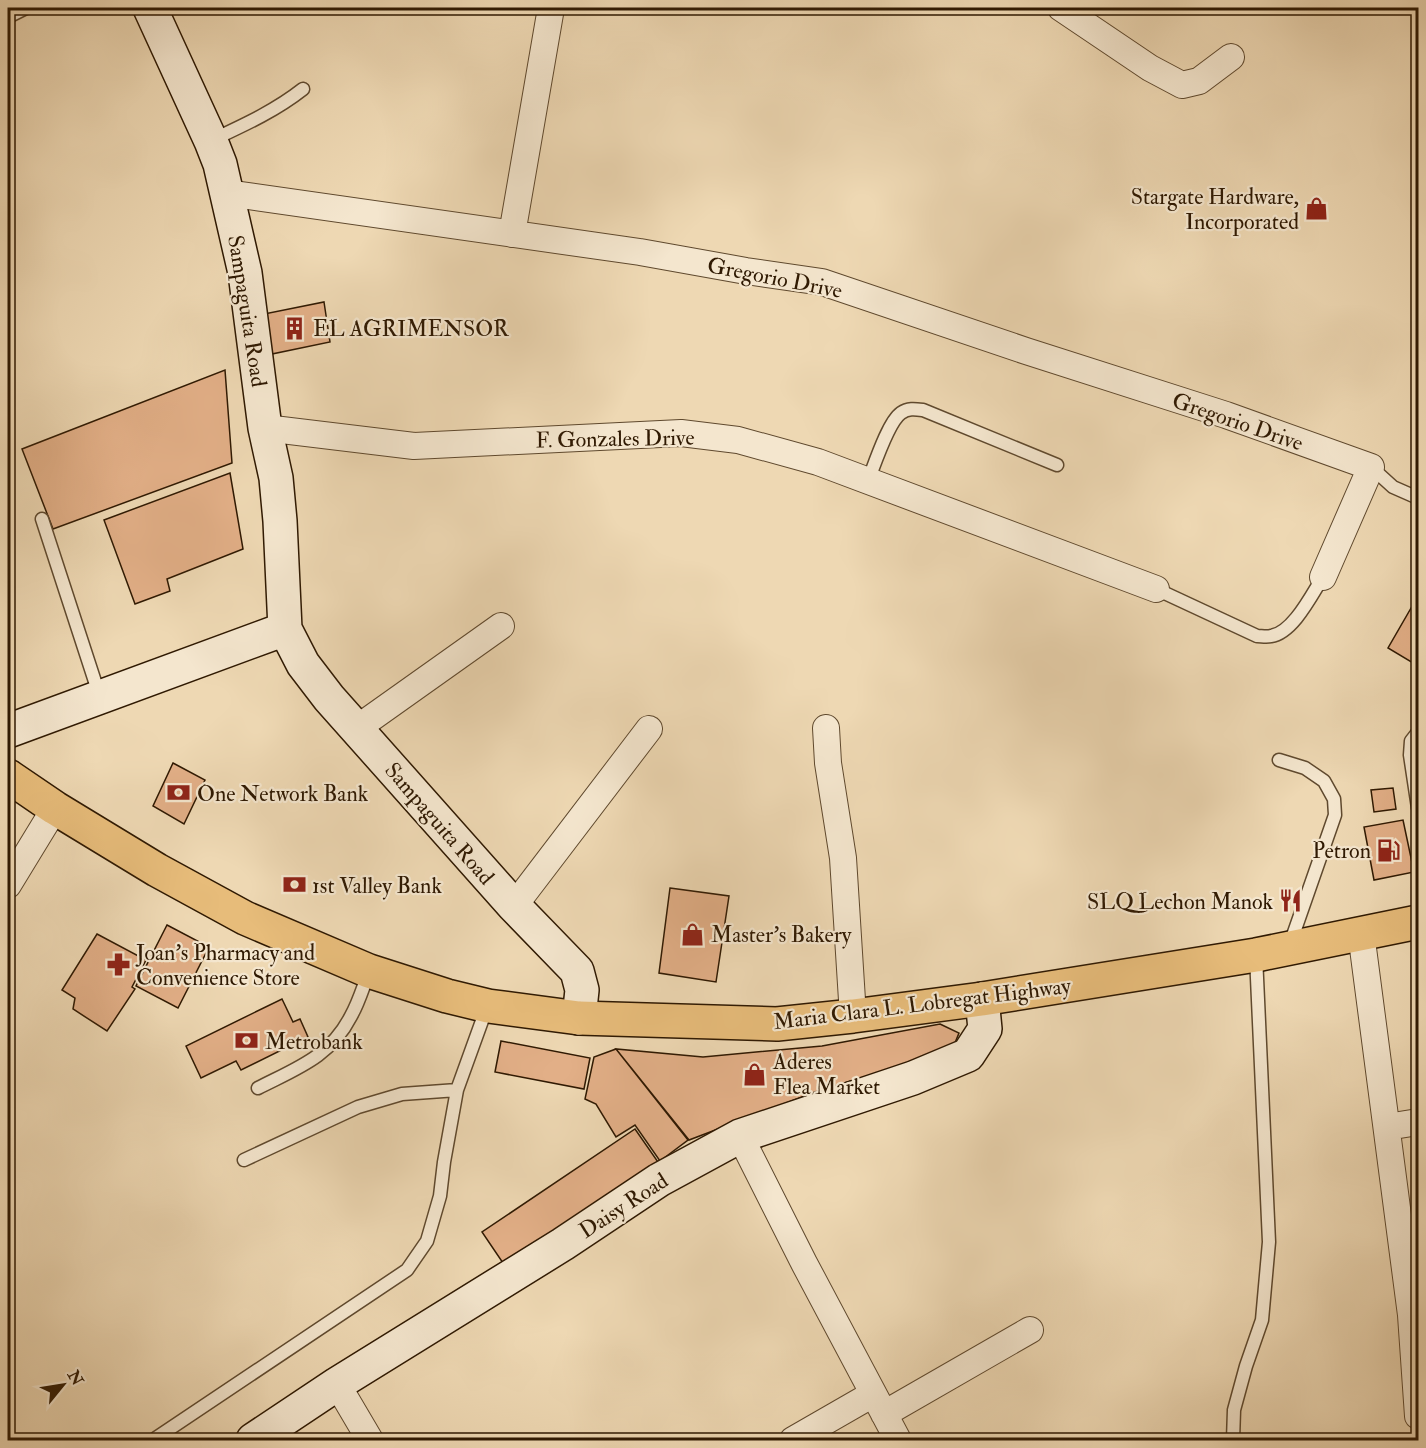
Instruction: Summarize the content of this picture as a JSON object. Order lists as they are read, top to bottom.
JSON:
{
  "streets": {
    "highway": ["Maria Clara L. Lobregat Highway"],
    "street": [
      "Gregorio Drive",
      "Sampaguita Road",
      "F. Gonzales Drive",
      "Daisy Road"
    ]
  },
  "crossings": [
    ["Gregorio Drive", "Sampaguita Road"],
    ["Sampaguita Road", "F. Gonzales Drive"],
    ["Sampaguita Road", "Maria Clara L. Lobregat Highway"],
    ["Maria Clara L. Lobregat Highway", "Daisy Road"]
  ],
  "places": {
    "shop": ["Stargate Hardware, Incorporated", "Master's Bakery", "Aderes Flea Market"],
    "building": ["EL AGRIMENSOR"],
    "bank": ["One Network Bank", "1st Valley Bank", "Metrobank"],
    "fuel station": ["Petron"],
    "restaurant": ["SLQ Lechon Manok"],
    "pharmacy": ["Joan's Pharmacy and Convenience Store"]
  },
  "north": "top right"
}
